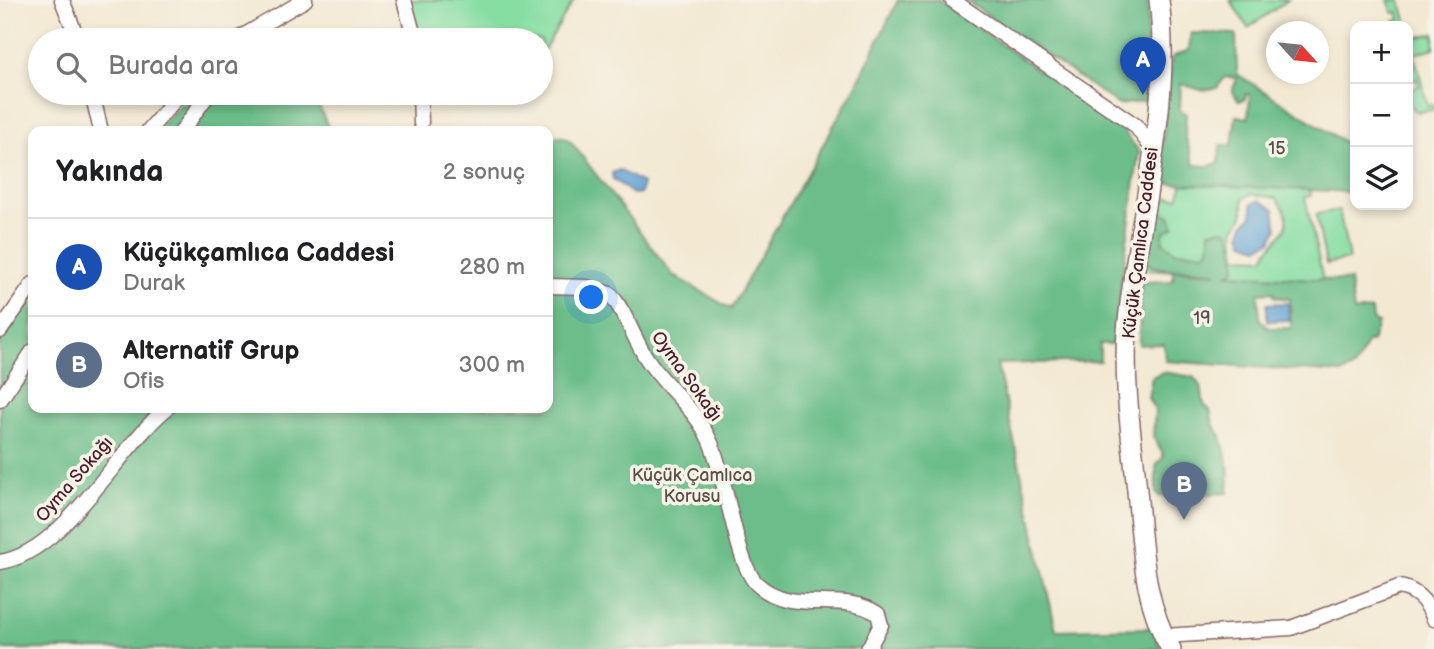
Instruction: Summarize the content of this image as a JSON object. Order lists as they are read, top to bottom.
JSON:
{
  "streets": {
    "main road": ["Küçük Çamlıca Caddesi"],
    "street": ["Oyma Sokağı"]
  },
  "parks": ["15", "19", "Küçük Çamlıca Korusu"],
  "north": "bottom right",
  "page": {
    "map_buttons": ["+", "−"],
    "search": "Burada ara",
    "pins": ["A", "B"],
    "heading": ["Yakında", "2 sonuç"],
    "list": [
      {
        "mark": "A",
        "name": "Küçükçamlıca Caddesi",
        "note": "Durak",
        "value": "280 m"
      },
      {
        "mark": "B",
        "name": "Alternatif Grup",
        "note": "Ofis",
        "value": "300 m"
      }
    ]
  }
}
